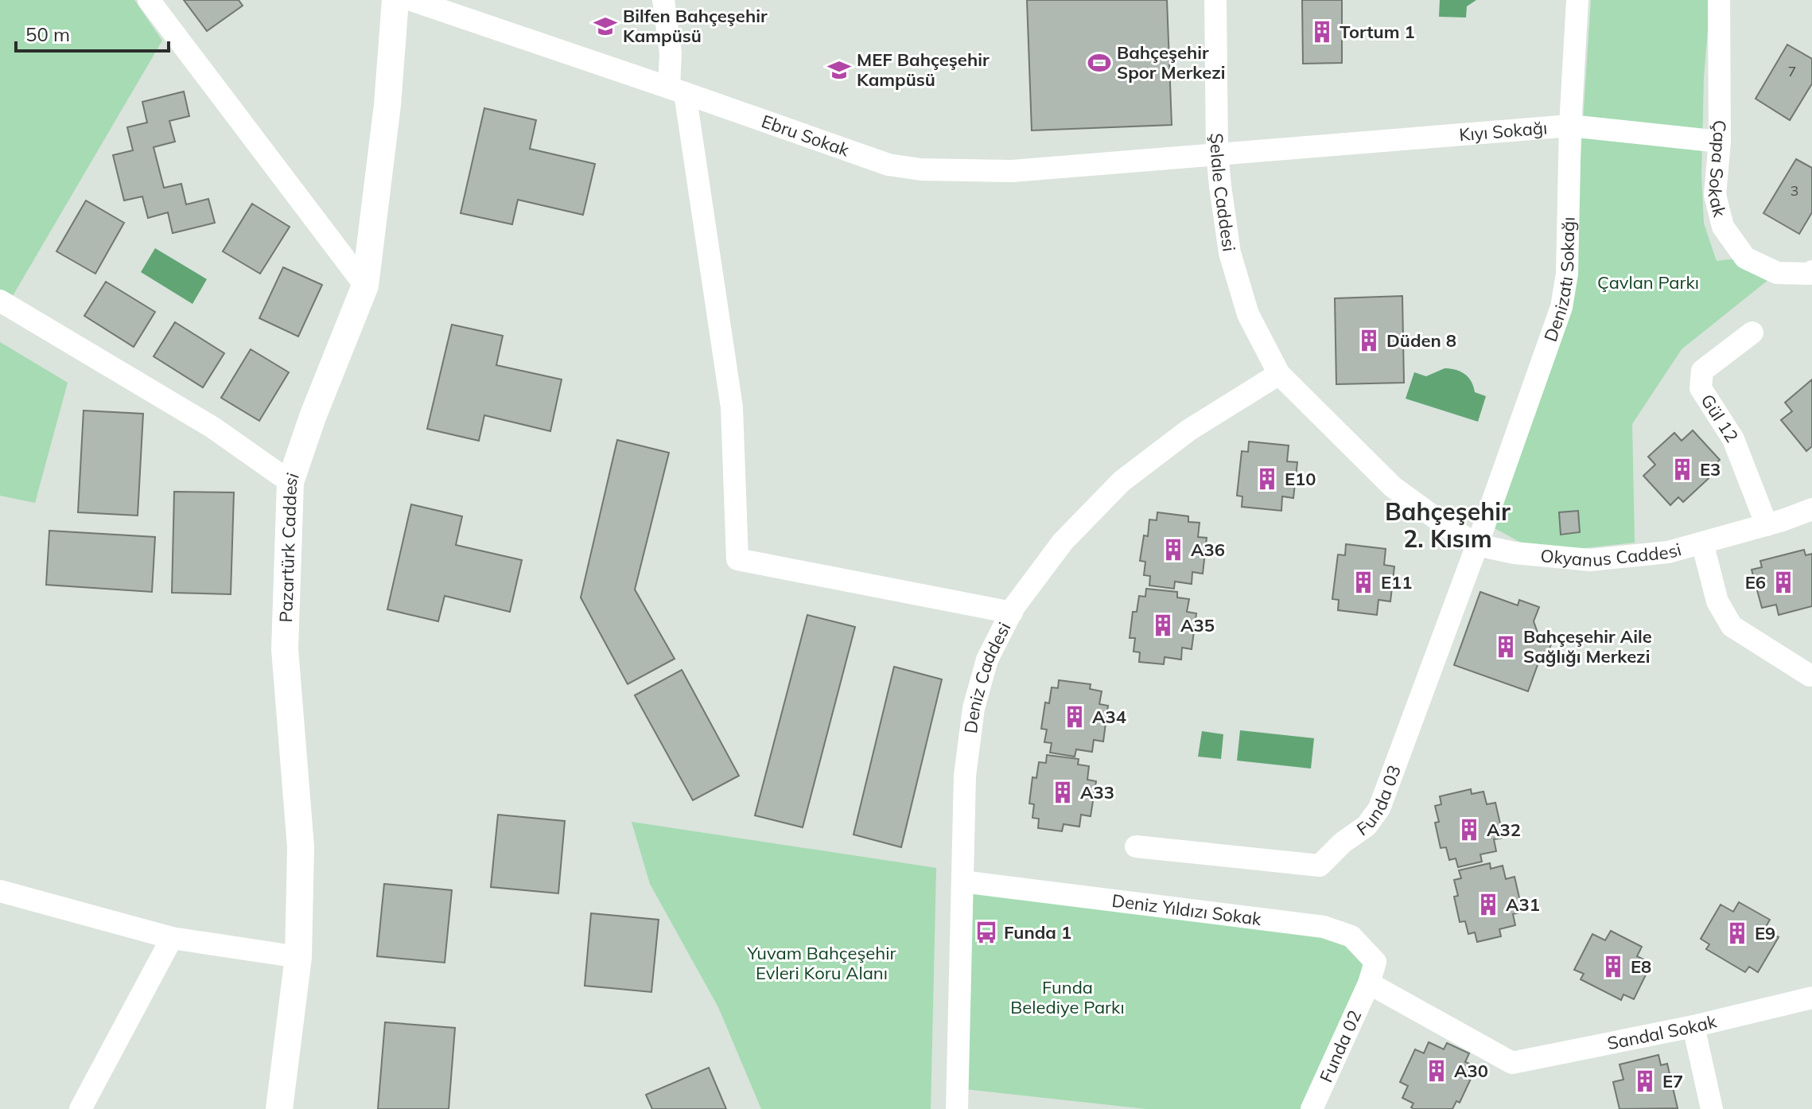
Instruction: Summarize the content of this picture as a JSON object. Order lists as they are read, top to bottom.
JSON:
{
  "streets": {
    "street": [
      "Kıyı Sokağı",
      "Ebru Sokak",
      "Çapa Sokak",
      "Şelale Caddesi",
      "Denizatı Sokağı",
      "Gül 12",
      "Pazartürk Caddesi",
      "Okyanus Caddesi",
      "Deniz Caddesi",
      "Funda 03",
      "Deniz Yıldızı Sokak",
      "Sandal Sokak",
      "Funda 02"
    ]
  },
  "crossings": [
    ["Kıyı Sokağı", "Ebru Sokak"],
    ["Kıyı Sokağı", "Çapa Sokak"],
    ["Kıyı Sokağı", "Denizatı Sokağı"],
    ["Ebru Sokak", "Şelale Caddesi"],
    ["Şelale Caddesi", "Okyanus Caddesi"],
    ["Şelale Caddesi", "Deniz Caddesi"],
    ["Denizatı Sokağı", "Okyanus Caddesi"],
    ["Denizatı Sokağı", "Funda 03"],
    ["Gül 12", "Okyanus Caddesi"],
    ["Okyanus Caddesi", "Deniz Caddesi"],
    ["Okyanus Caddesi", "Funda 03"],
    ["Deniz Caddesi", "Deniz Yıldızı Sokak"],
    ["Deniz Yıldızı Sokak", "Sandal Sokak"],
    ["Deniz Yıldızı Sokak", "Funda 02"],
    ["Sandal Sokak", "Funda 02"]
  ],
  "districts": ["Bahçeşehir 2. Kısım"],
  "parks": ["Çavlan Parkı", "Yuvam Bahçeşehir Evleri Koru Alanı", "Funda Belediye Parkı"],
  "places": {
    "school or university": ["Bilfen Bahçeşehir Kampüsü", "MEF Bahçeşehir Kampüsü"],
    "building": [
      "Tortum 1",
      "Düden 8",
      "E3",
      "E10",
      "A36",
      "E11",
      "E6",
      "A35",
      "Bahçeşehir Aile Sağlığı Merkezi",
      "A34",
      "A33",
      "A32",
      "A31",
      "E9",
      "E8",
      "A30",
      "E7"
    ],
    "sports": ["Bahçeşehir Spor Merkezi"],
    "bus stop": ["Funda 1"]
  },
  "house_numbers": ["7", "3"],
  "scale_bar": "50 m"
}
